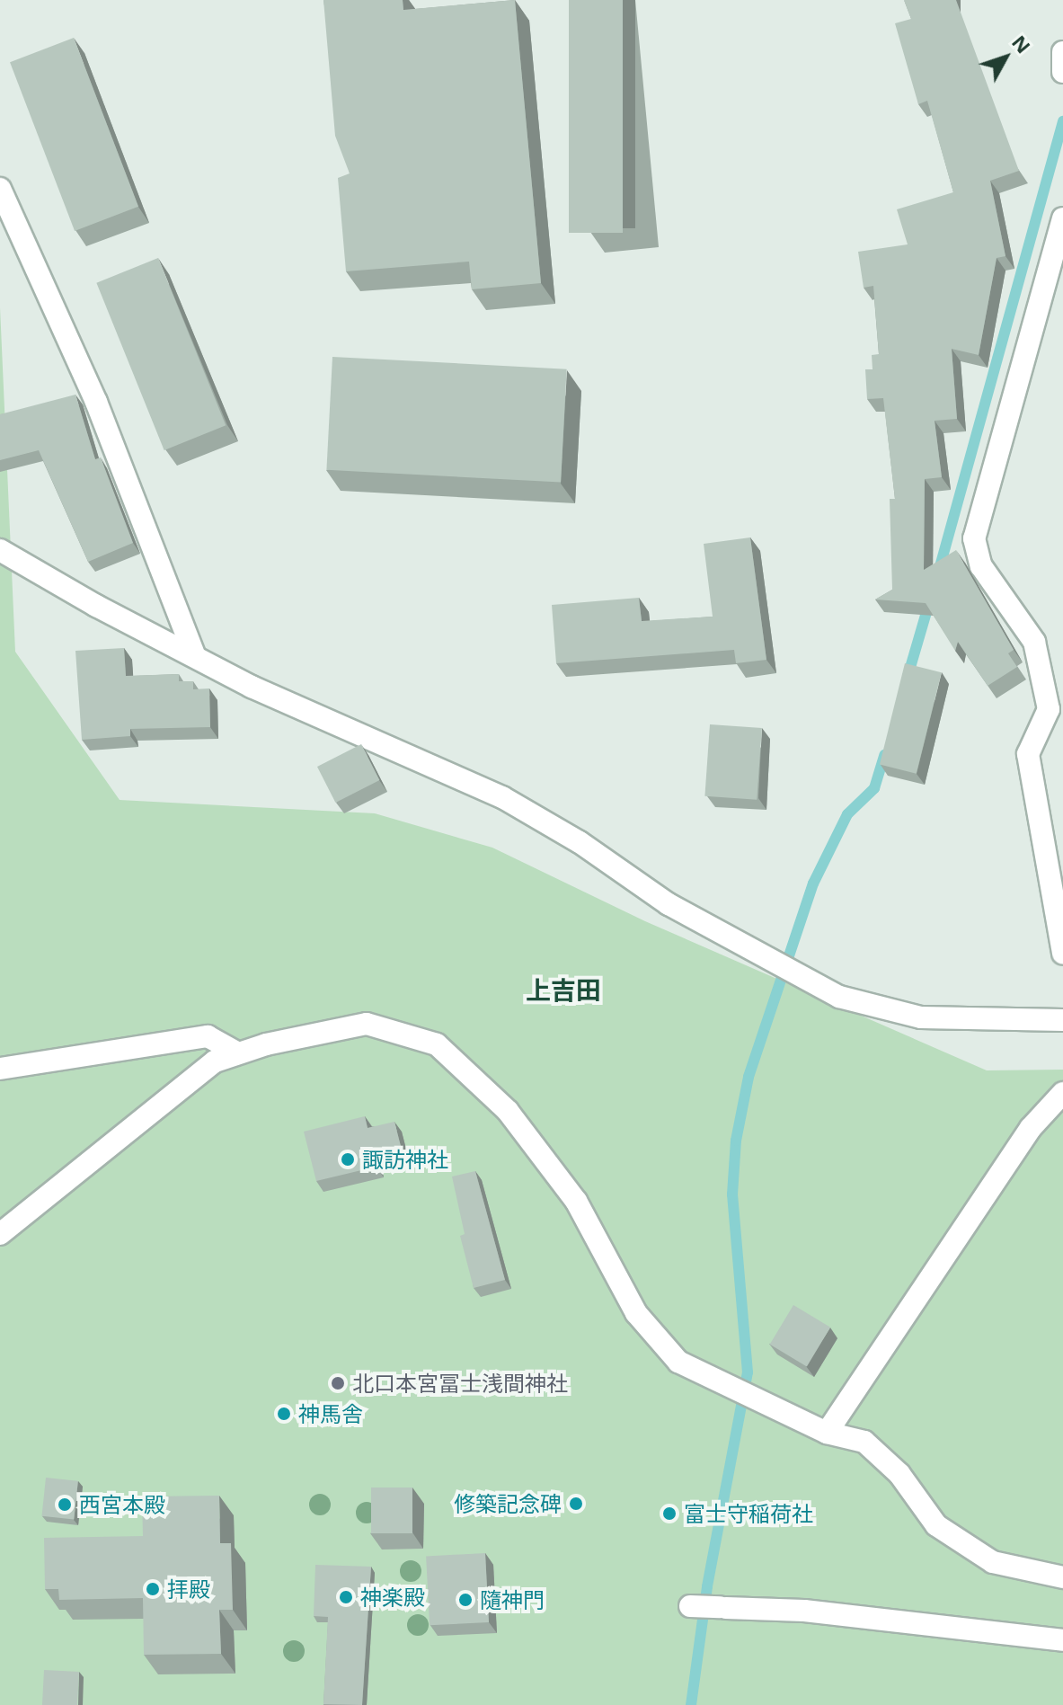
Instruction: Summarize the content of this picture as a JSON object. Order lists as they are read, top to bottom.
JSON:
{
  "districts": ["上吉田"],
  "places": [
    "諏訪神社",
    "北口本宮冨士浅間神社",
    "神馬舎",
    "修築記念碑",
    "西宮本殿",
    "富士守稲荷社",
    "拝殿",
    "神楽殿",
    "隨神門"
  ],
  "north": "top right"
}
